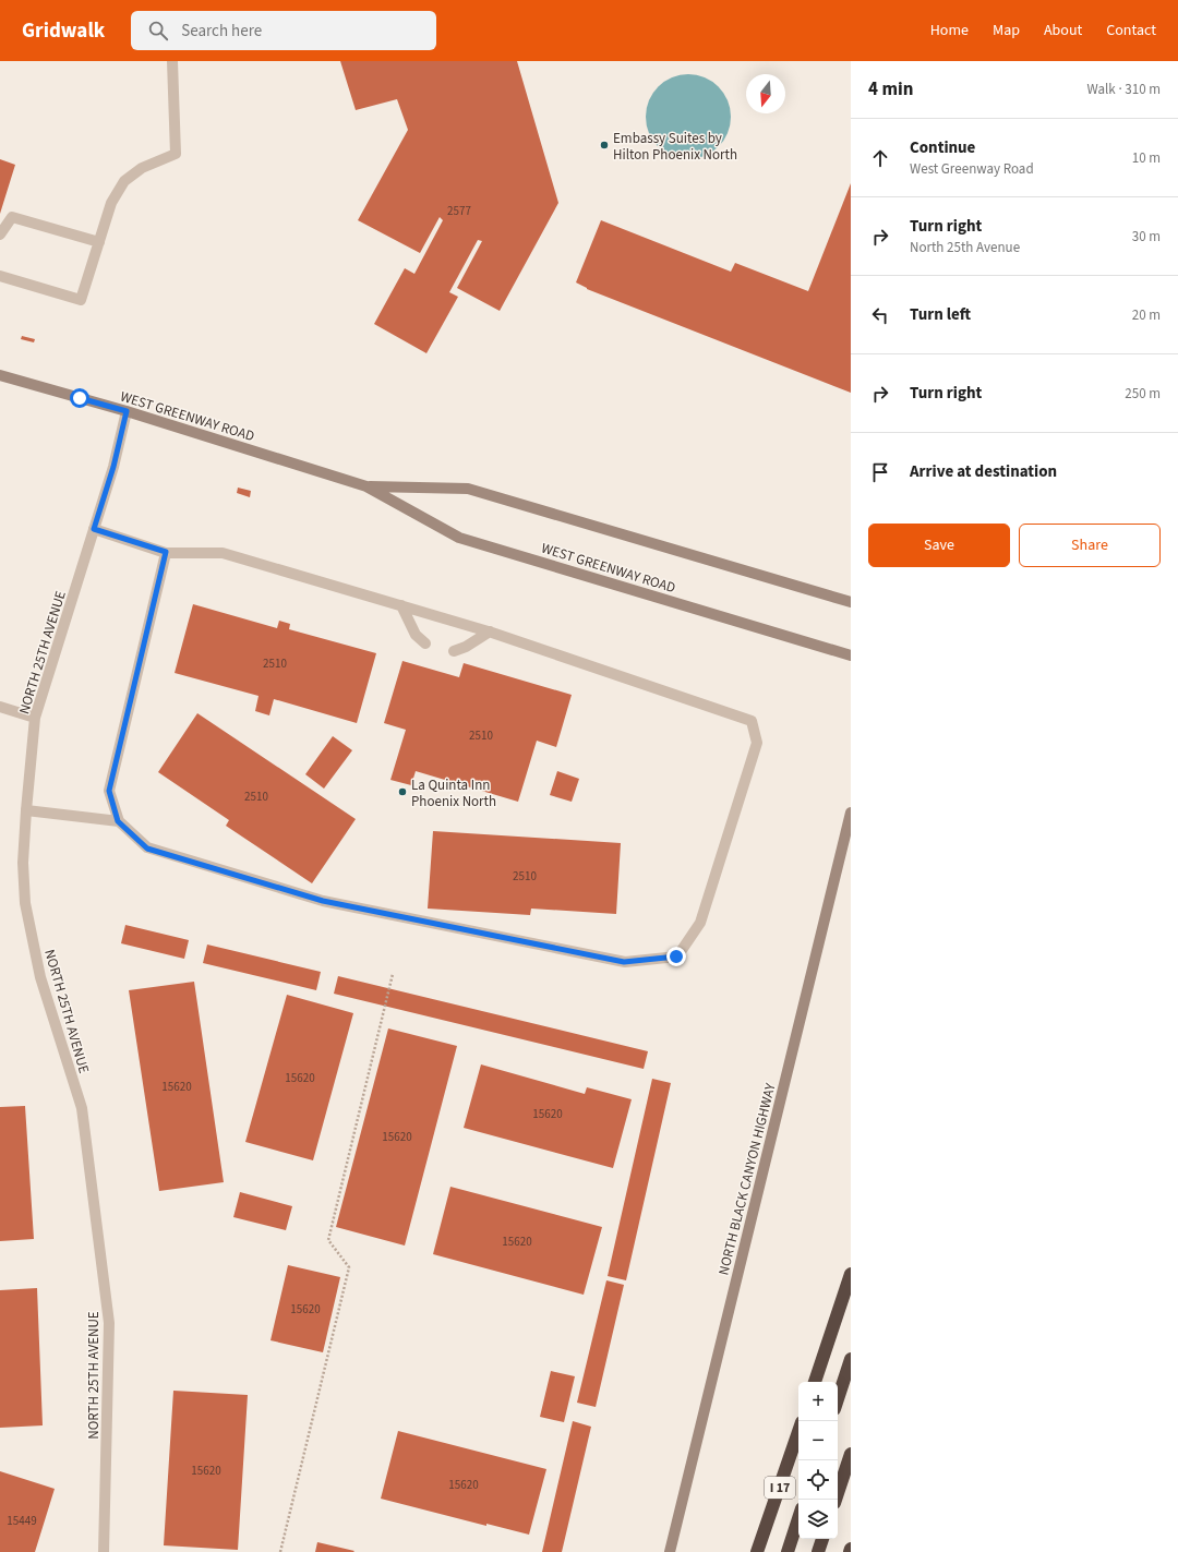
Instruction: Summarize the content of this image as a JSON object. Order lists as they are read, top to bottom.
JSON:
{
  "streets": {
    "highway": ["I 17"],
    "main road": ["WEST GREENWAY ROAD", "NORTH BLACK CANYON HIGHWAY"],
    "street": ["NORTH 25TH AVENUE"]
  },
  "crossings": [
    ["WEST GREENWAY ROAD", "NORTH 25TH AVENUE"]
  ],
  "places": ["Embassy Suites by Hilton Phoenix North", "La Quinta Inn Phoenix North"],
  "house_numbers": [
    "2577",
    "2510",
    "2510",
    "2510",
    "2510",
    "15620",
    "15620",
    "15620",
    "15620",
    "15620",
    "15620",
    "15620",
    "15620",
    "15449"
  ],
  "north": "bottom",
  "page": {
    "header": "Gridwalk",
    "search": "Search here",
    "nav": [
      "Home",
      "Map",
      "About",
      "Contact"
    ],
    "heading": ["4 min", "Walk · 310 m"],
    "list": [
      ["Continue", "West Greenway Road", "10 m"],
      ["Turn right", "North 25th Avenue", "30 m"],
      ["Turn left", "20 m"],
      ["Turn right", "250 m"],
      "Arrive at destination"
    ],
    "buttons": ["Save", "Share"],
    "map_buttons": ["+", "−"]
  }
}
